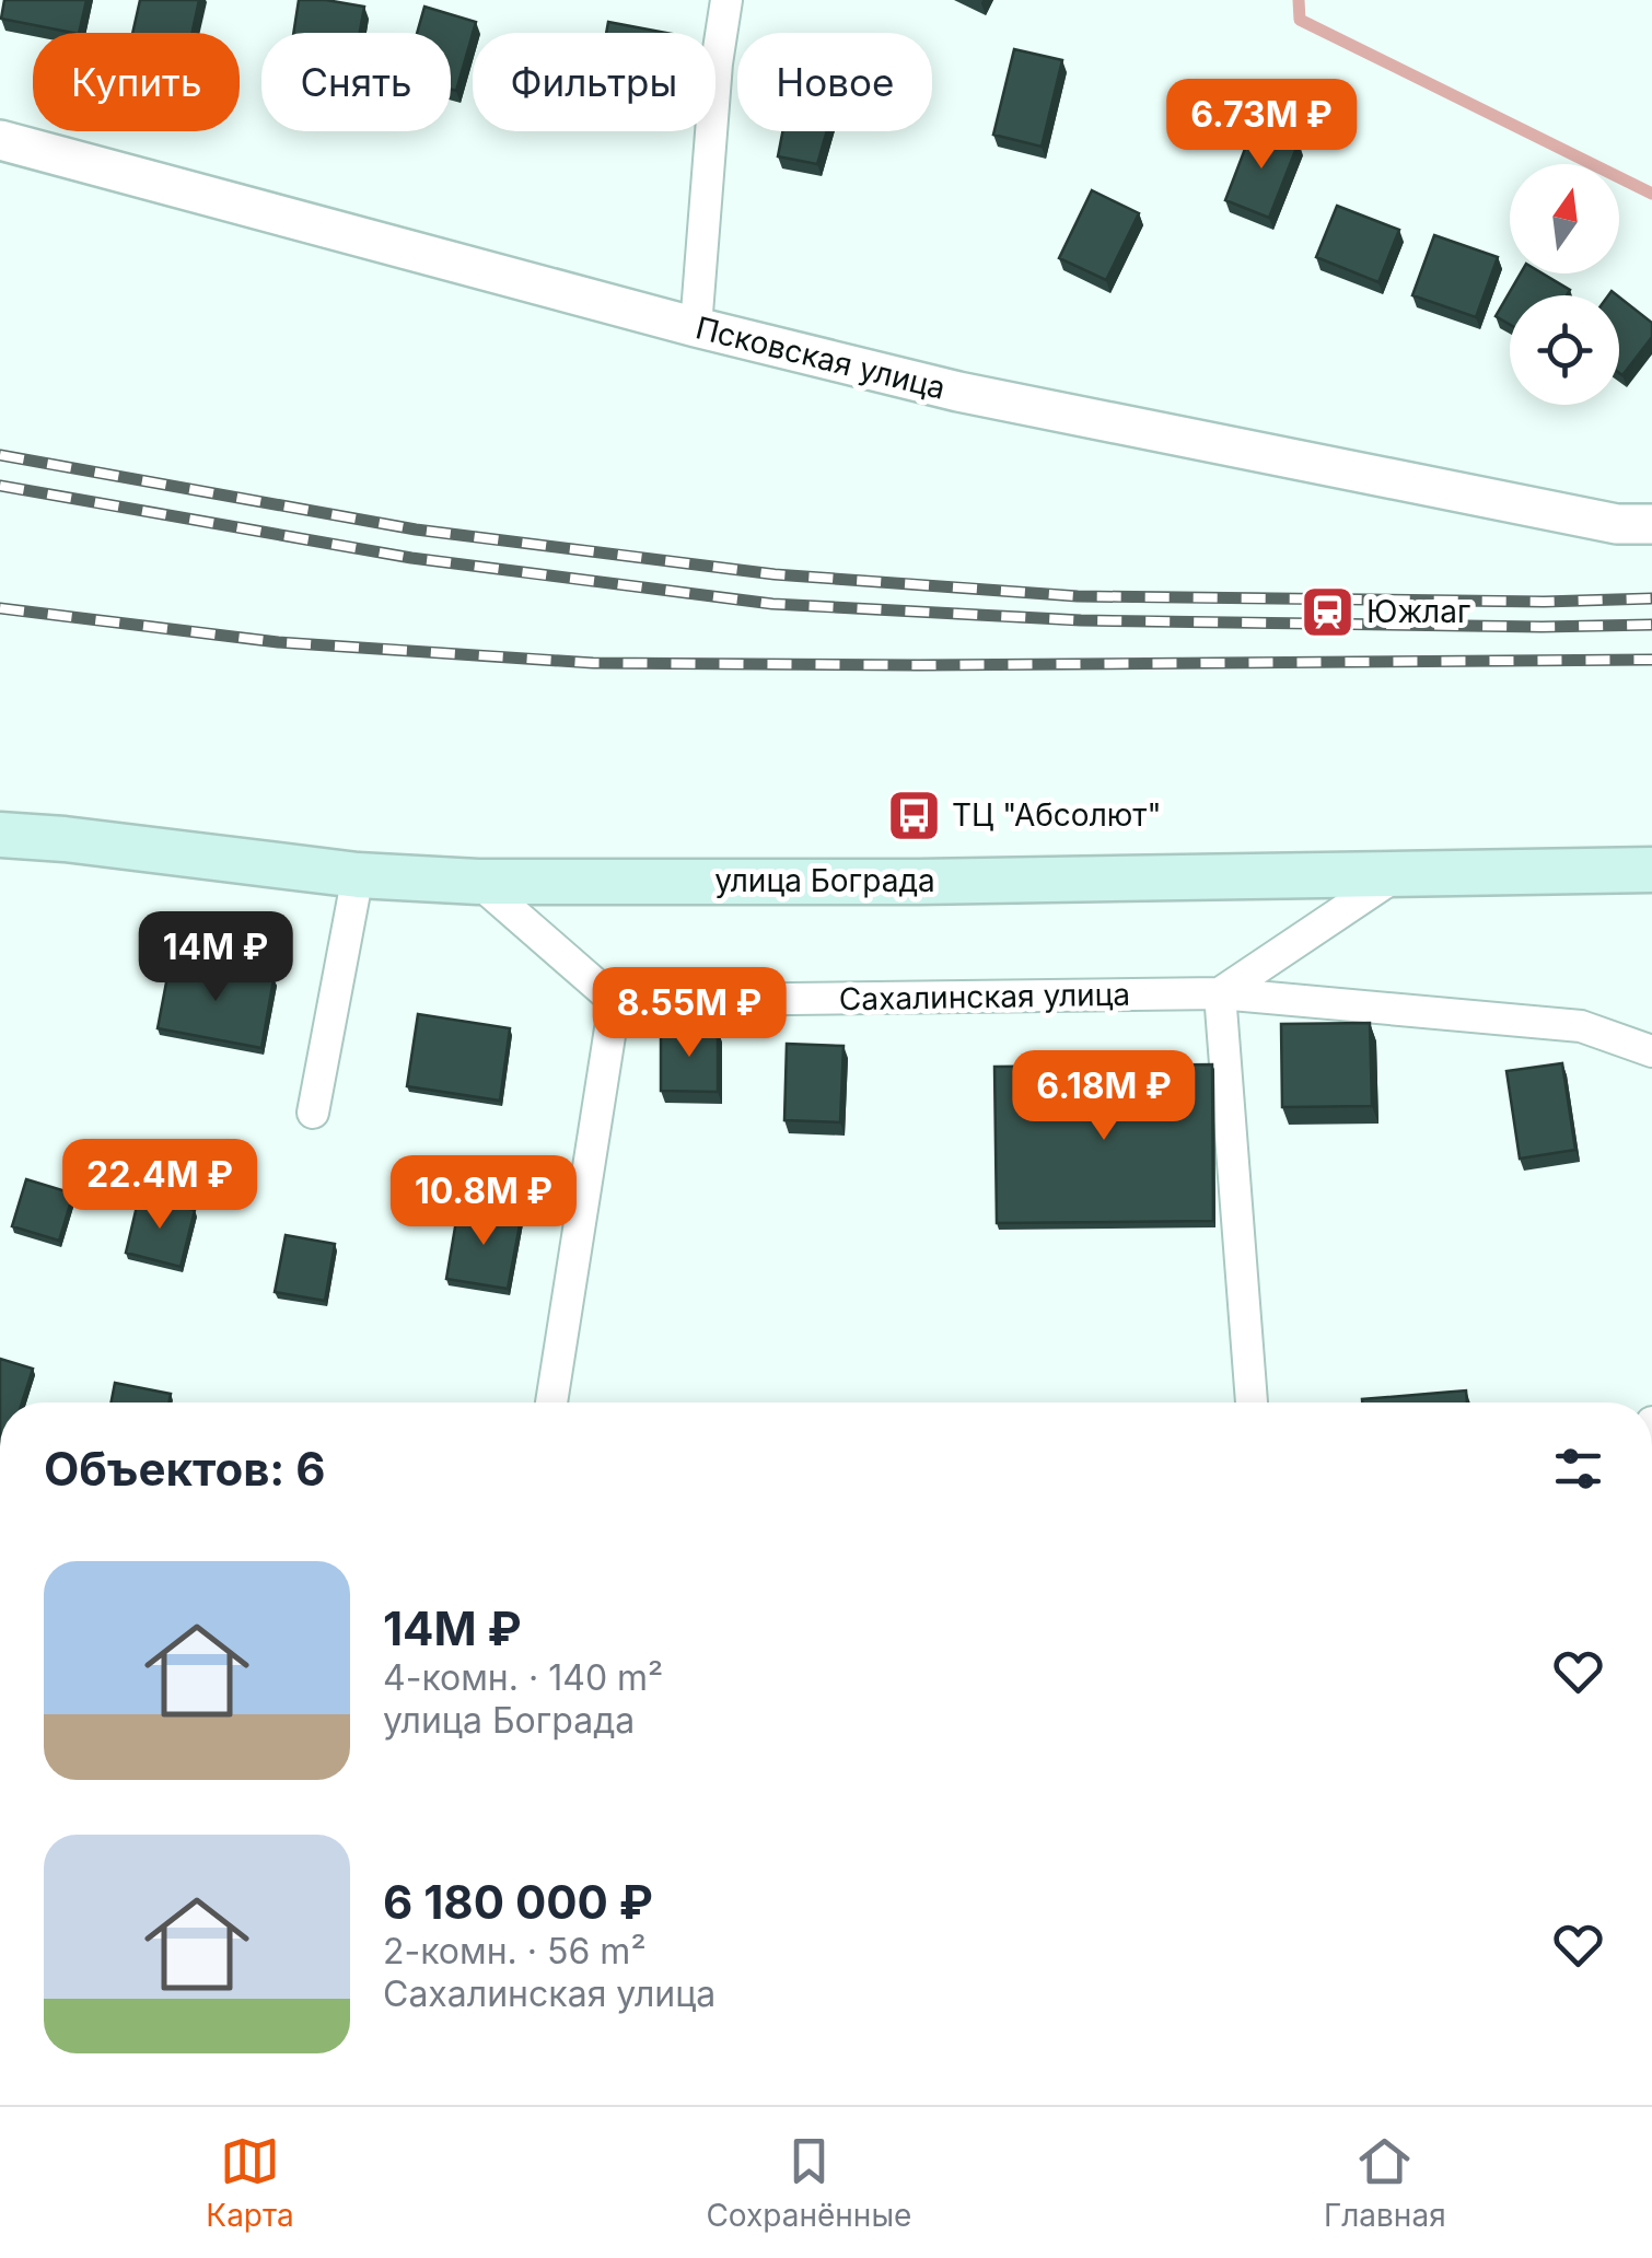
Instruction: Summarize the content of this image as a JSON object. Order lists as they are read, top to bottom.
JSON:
{
  "streets": {
    "main road": ["улица Бограда"],
    "street": ["Псковская улица", "Сахалинская улица"]
  },
  "places": {
    "station": ["Южлаг"],
    "bus stop": ["ТЦ \"Абсолют\""]
  },
  "north": "top",
  "page": {
    "chip": [
      "Купить",
      "Снять",
      "Фильтры",
      "Новое"
    ],
    "price": [
      "6.73M ₽",
      "14M ₽",
      "8.55M ₽",
      "6.18M ₽",
      "22.4M ₽",
      "10.8M ₽"
    ],
    "heading": "Объектов: 6",
    "list": [
      {
        "name": "14M ₽",
        "note": "4-комн. · 140 m² · улица Бограда"
      },
      {
        "name": "6 180 000 ₽",
        "note": "2-комн. · 56 m² · Сахалинская улица"
      }
    ],
    "tabs": ["Карта", "Сохранённые", "Главная"]
  }
}
